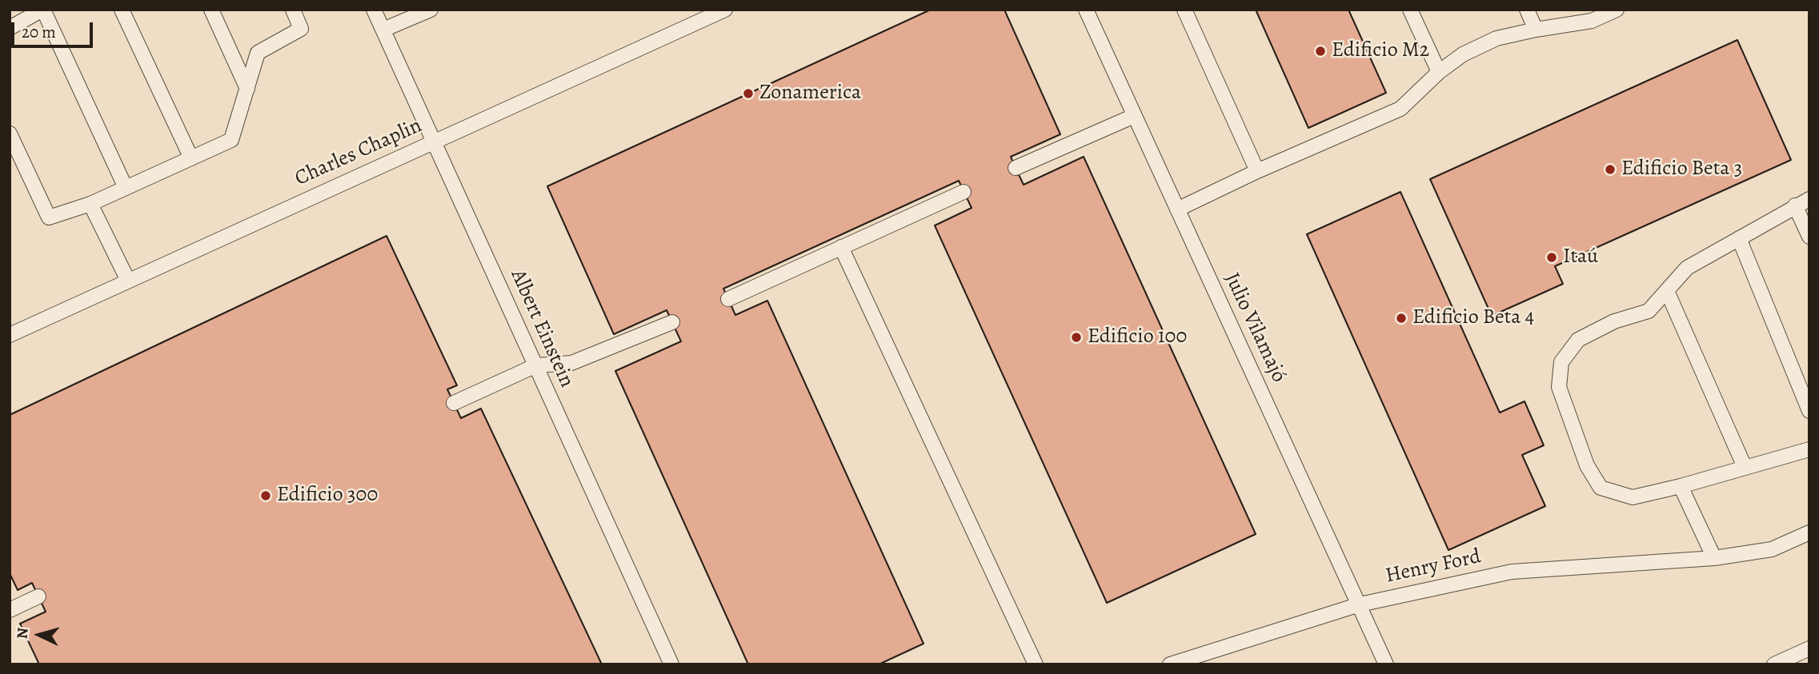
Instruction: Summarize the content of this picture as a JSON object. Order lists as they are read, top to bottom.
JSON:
{
  "streets": {
    "lane": [
      "Charles Chaplin",
      "Julio Vilamajó",
      "Albert Einstein",
      "Henry Ford"
    ]
  },
  "crossings": [
    ["Charles Chaplin", "Albert Einstein"],
    ["Julio Vilamajó", "Henry Ford"]
  ],
  "places": [
    "Edificio M2",
    "Zonamerica",
    "Edificio Beta 3",
    "Itaú",
    "Edificio Beta 4",
    "Edificio 100",
    "Edificio 300"
  ],
  "scale_bar": "20 m",
  "north": "left"
}
